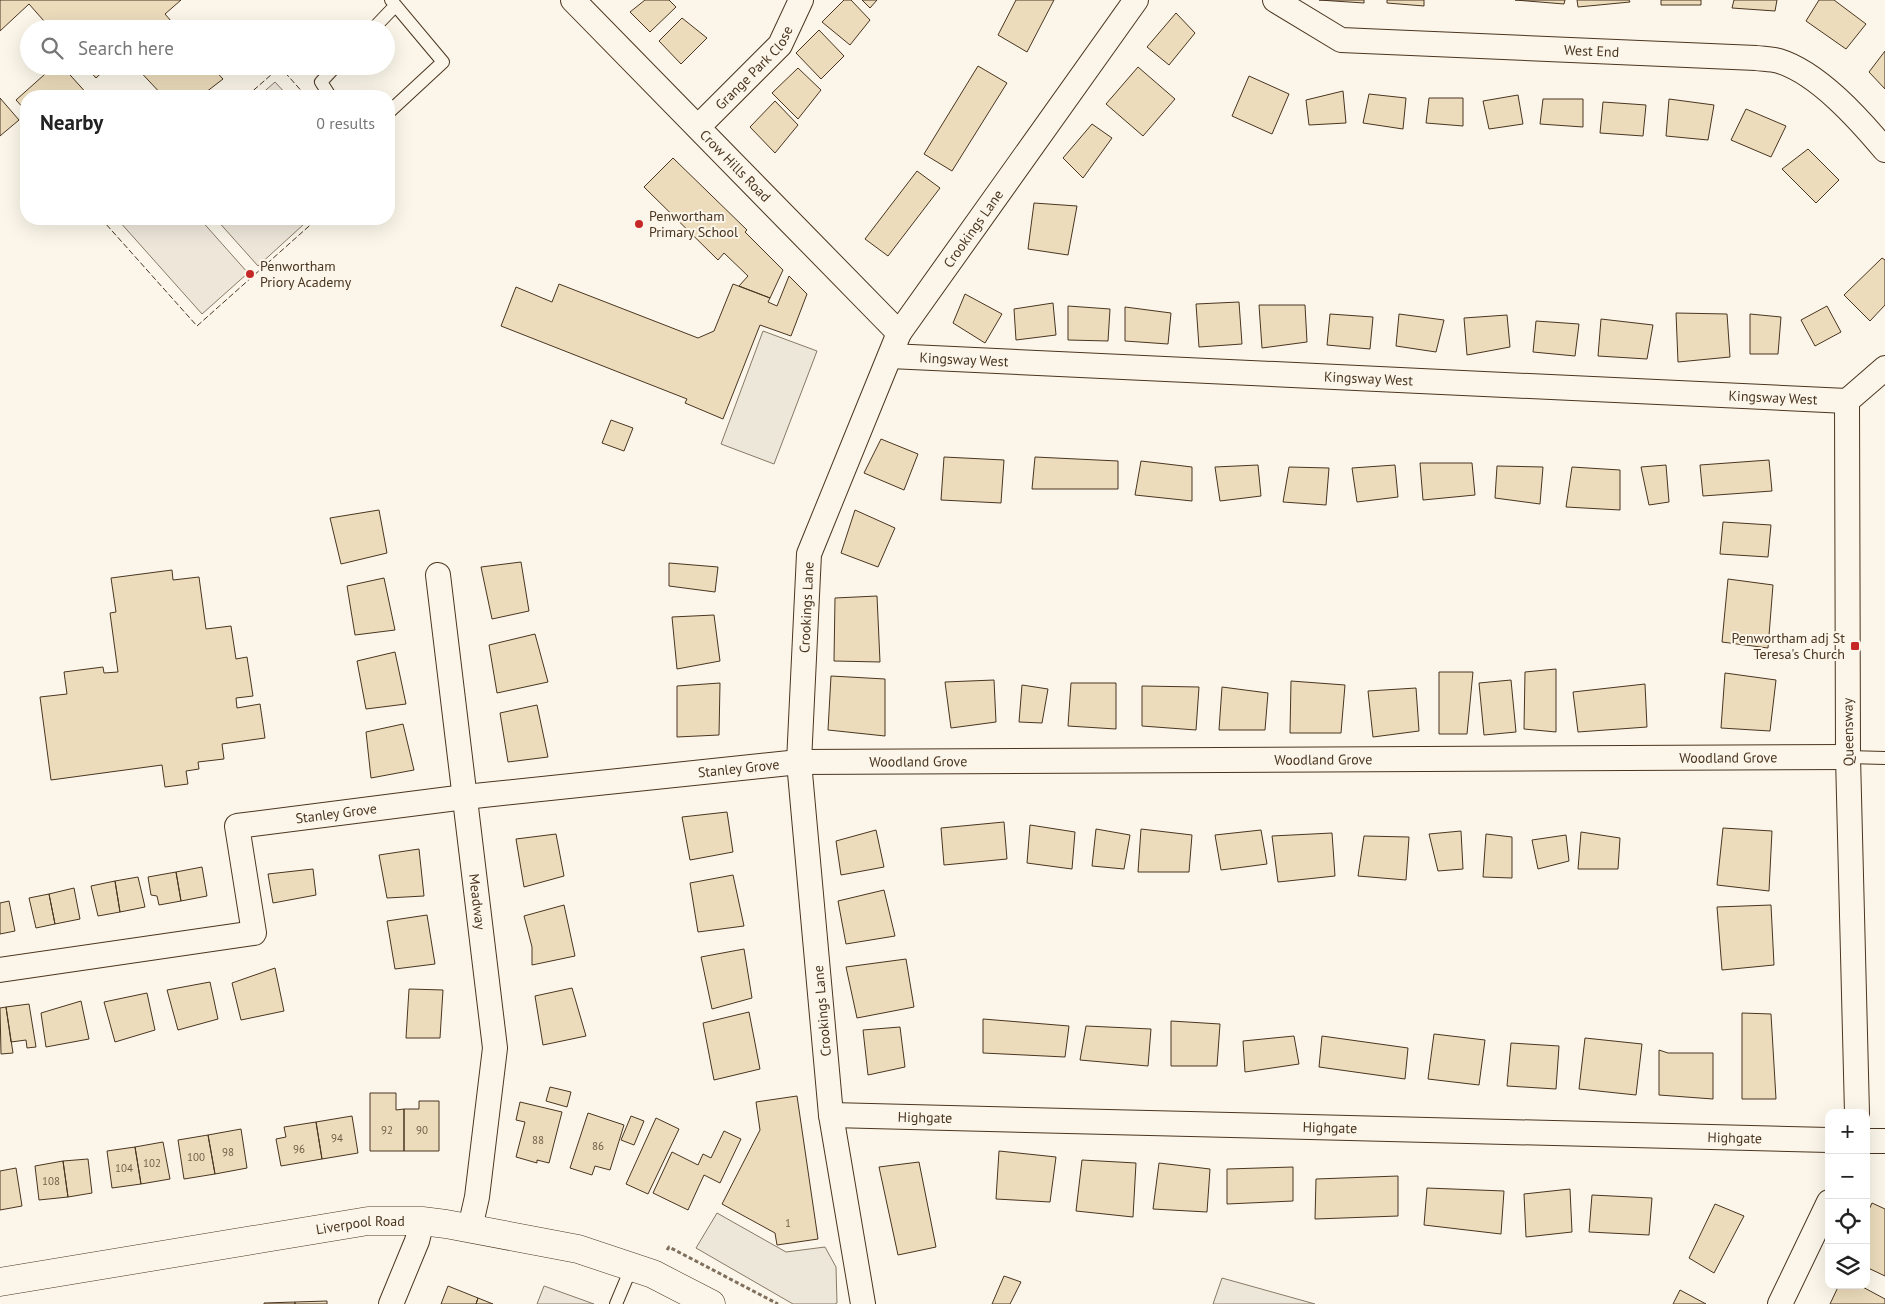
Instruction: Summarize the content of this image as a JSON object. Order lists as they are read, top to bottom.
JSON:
{
  "streets": {
    "street": [
      "West End",
      "Grange Park Close",
      "Crow Hills Road",
      "Crookings Lane",
      "Kingsway West",
      "Queensway",
      "Woodland Grove",
      "Stanley Grove",
      "Meadway",
      "Highgate",
      "Liverpool Road"
    ]
  },
  "crossings": [
    ["Grange Park Close", "Crow Hills Road"],
    ["Crow Hills Road", "Crookings Lane"],
    ["Crookings Lane", "Kingsway West"],
    ["Crookings Lane", "Woodland Grove"],
    ["Crookings Lane", "Stanley Grove"],
    ["Crookings Lane", "Highgate"],
    ["Kingsway West", "Queensway"],
    ["Queensway", "Woodland Grove"],
    ["Woodland Grove", "Stanley Grove"],
    ["Stanley Grove", "Meadway"],
    ["Meadway", "Liverpool Road"]
  ],
  "places": {
    "other": ["Penwortham Primary School", "Penwortham Priory Academy"],
    "transit": ["Penwortham adj St Teresa's Church"]
  },
  "house_numbers": [
    "92",
    "90",
    "94",
    "88",
    "86",
    "96",
    "98",
    "100",
    "102",
    "104",
    "108",
    "1"
  ],
  "page": {
    "search": "Search here",
    "heading": ["Nearby", "0 results"],
    "map_buttons": ["+", "−"]
  }
}
